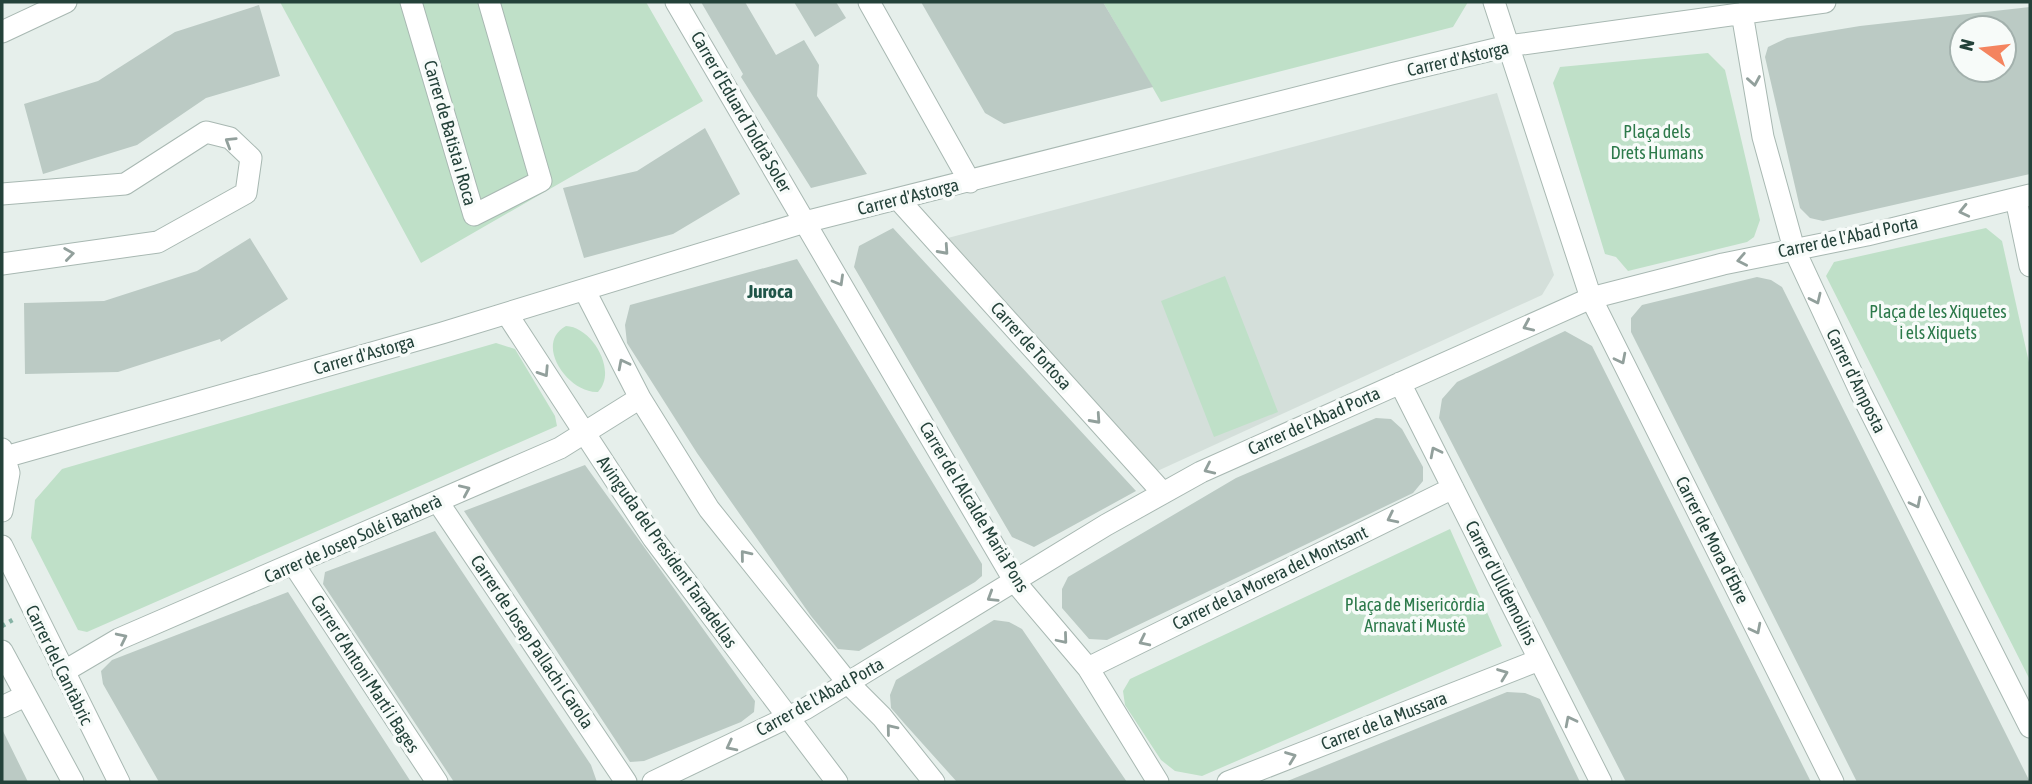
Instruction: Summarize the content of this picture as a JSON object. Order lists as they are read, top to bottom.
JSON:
{
  "streets": {
    "street": [
      "Carrer d'Astorga",
      "Carrer d'Eduard Toldrà Soler",
      "Carrer de Batista i Roca",
      "Carrer de l'Abad Porta",
      "Carrer de Tortosa",
      "Carrer d'Amposta",
      "Carrer de l'Alcalde Marià Pons",
      "Carrer de Josep Solé i Barberà",
      "Carrer de Mora d'Ebre",
      "Avinguda del President Tarradellas",
      "Carrer de la Morera del Montsant",
      "Carrer d'Ulldemolins",
      "Carrer de Josep Pallach i Carola",
      "Carrer del Cantàbric",
      "Carrer d'Antoni Martí i Bages",
      "Carrer de la Mussara"
    ]
  },
  "crossings": [
    ["Carrer d'Astorga", "Carrer d'Eduard Toldrà Soler"],
    ["Carrer d'Astorga", "Carrer de Tortosa"],
    ["Carrer d'Astorga", "Carrer d'Amposta"],
    ["Carrer d'Astorga", "Carrer de l'Alcalde Marià Pons"],
    ["Carrer d'Astorga", "Carrer de Mora d'Ebre"],
    ["Carrer d'Astorga", "Avinguda del President Tarradellas"],
    ["Carrer d'Eduard Toldrà Soler", "Carrer de l'Alcalde Marià Pons"],
    ["Carrer de l'Abad Porta", "Carrer de Tortosa"],
    ["Carrer de l'Abad Porta", "Carrer d'Amposta"],
    ["Carrer de l'Abad Porta", "Carrer de l'Alcalde Marià Pons"],
    ["Carrer de l'Abad Porta", "Carrer de Mora d'Ebre"],
    ["Carrer de l'Abad Porta", "Avinguda del President Tarradellas"],
    ["Carrer de l'Abad Porta", "Carrer d'Ulldemolins"],
    ["Carrer de l'Alcalde Marià Pons", "Carrer de la Morera del Montsant"],
    ["Carrer de Josep Solé i Barberà", "Avinguda del President Tarradellas"],
    ["Carrer de Josep Solé i Barberà", "Carrer de Josep Pallach i Carola"],
    ["Carrer de Josep Solé i Barberà", "Carrer del Cantàbric"],
    ["Carrer de Josep Solé i Barberà", "Carrer d'Antoni Martí i Bages"],
    ["Carrer de la Morera del Montsant", "Carrer d'Ulldemolins"],
    ["Carrer d'Ulldemolins", "Carrer de la Mussara"]
  ],
  "one_way": [
    "Carrer de l'Abad Porta",
    "Carrer de Tortosa",
    "Carrer d'Amposta",
    "Carrer de l'Alcalde Marià Pons",
    "Carrer de Josep Solé i Barberà",
    "Carrer de Mora d'Ebre",
    "Carrer de la Morera del Montsant",
    "Carrer d'Ulldemolins",
    "Carrer de la Mussara"
  ],
  "districts": ["Juroca"],
  "parks": ["Plaça dels Drets Humans", "Plaça de les Xiquetes i els Xiquets", "Plaça de Misericòrdia Arnavat i Musté"],
  "north": "left"
}
